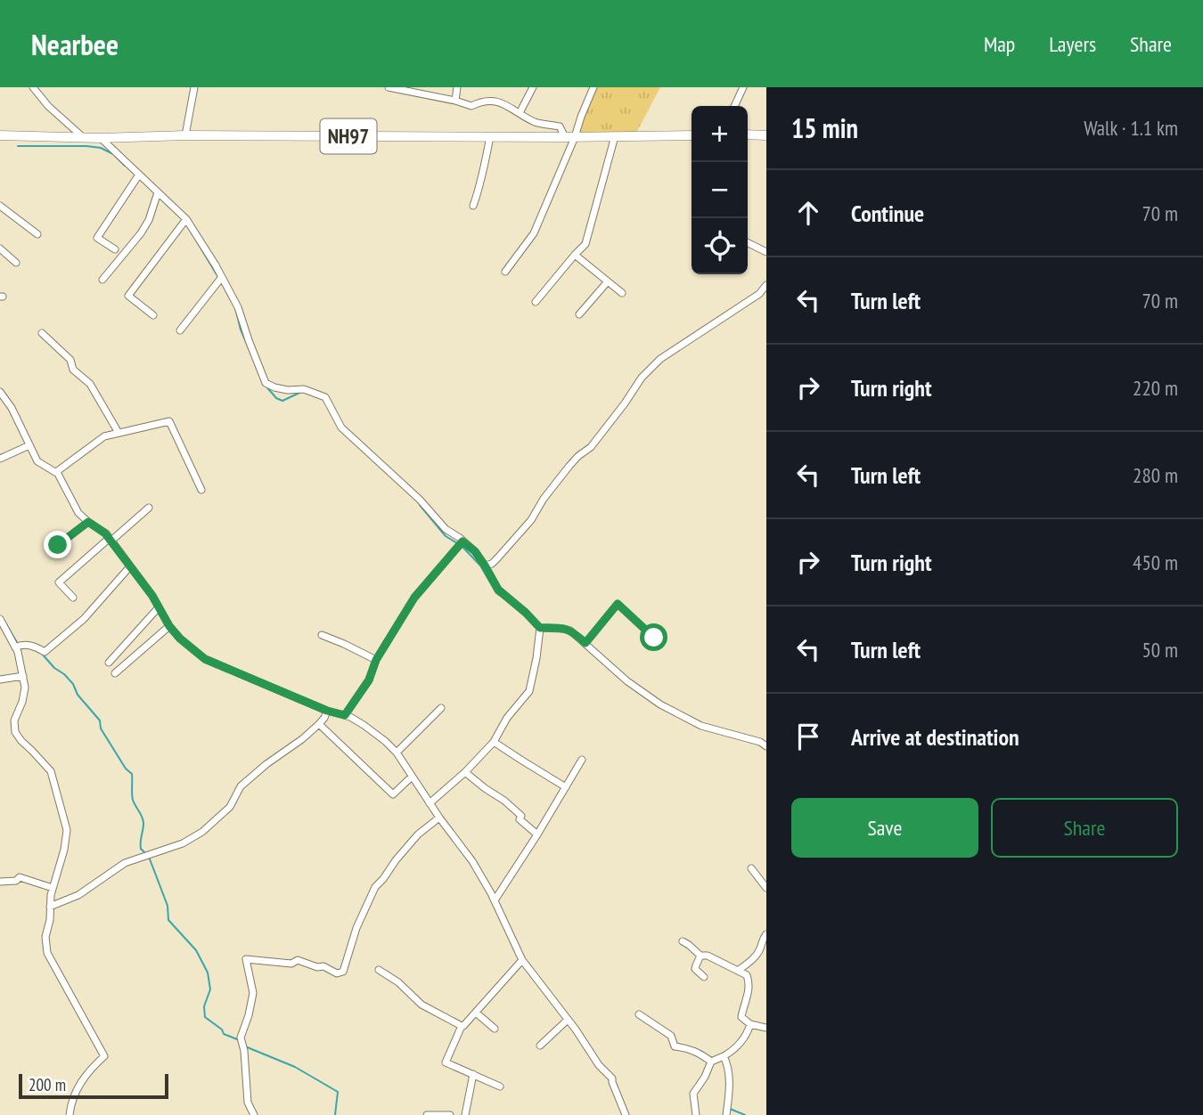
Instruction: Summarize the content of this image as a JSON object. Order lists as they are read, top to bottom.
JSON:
{
  "streets": {
    "highway": ["NH97"]
  },
  "scale_bar": "200 m",
  "page": {
    "header": "Nearbee",
    "nav": ["Map", "Layers", "Share"],
    "heading": ["15 min", "Walk · 1.1 km"],
    "map_buttons": ["+", "−"],
    "list": [
      ["Continue", "70 m"],
      ["Turn left", "70 m"],
      ["Turn right", "220 m"],
      ["Turn left", "280 m"],
      ["Turn right", "450 m"],
      ["Turn left", "50 m"],
      "Arrive at destination"
    ],
    "buttons": ["Save", "Share"],
    "scale": "200 m"
  }
}
